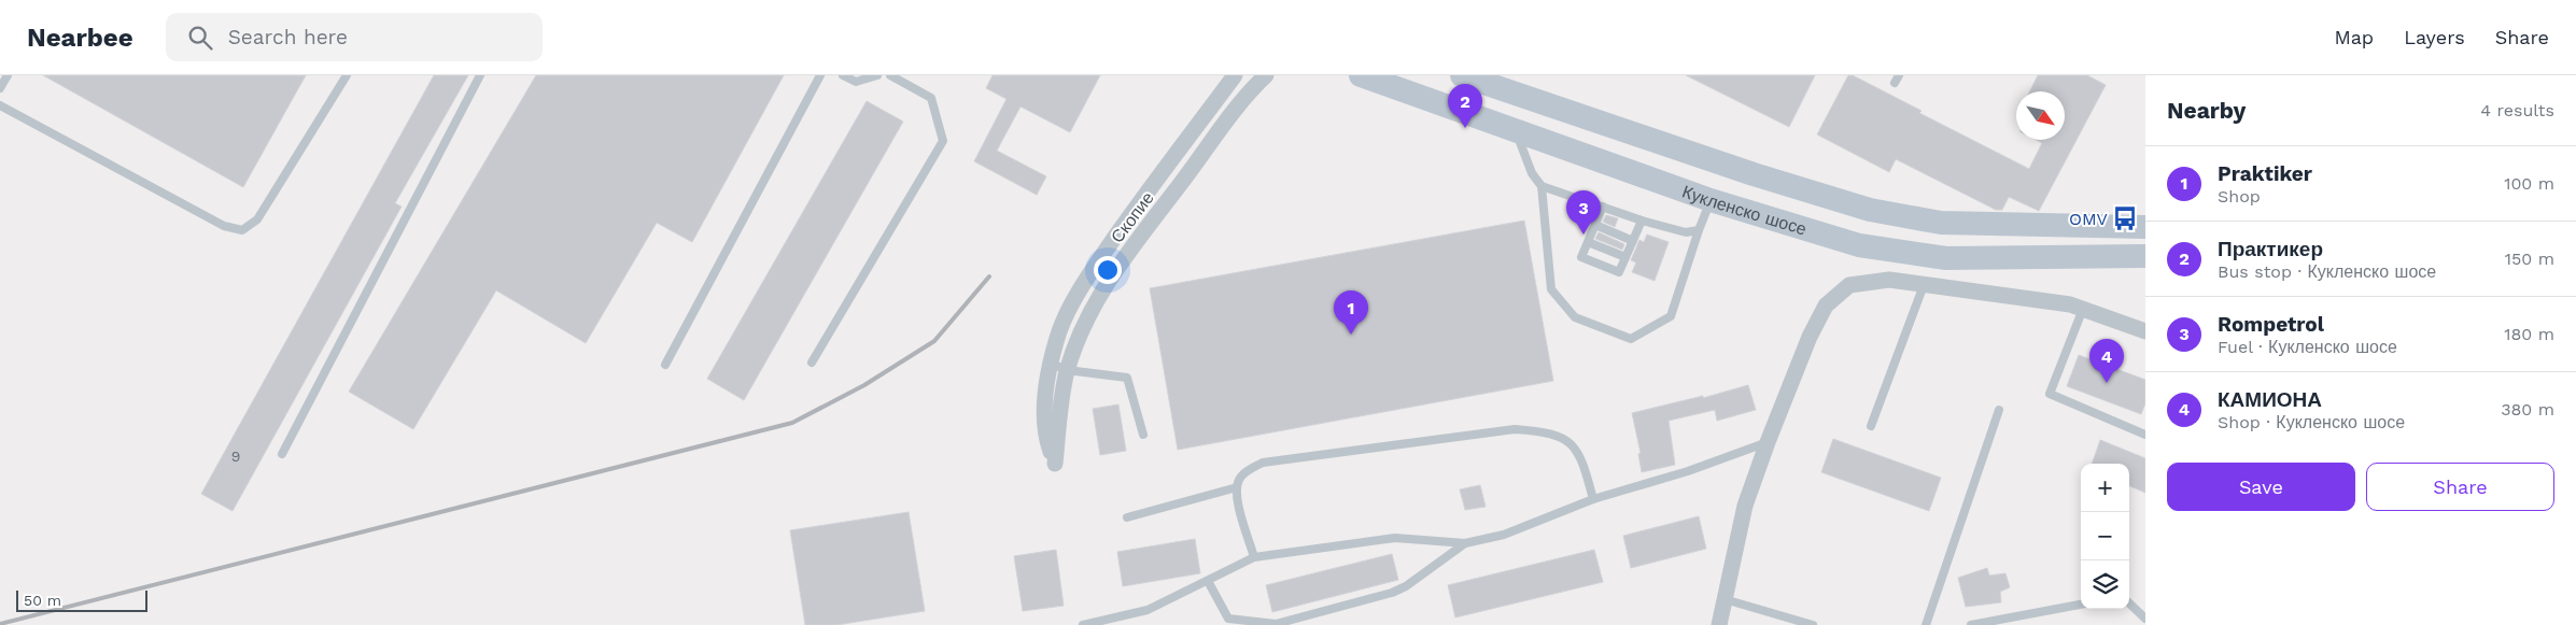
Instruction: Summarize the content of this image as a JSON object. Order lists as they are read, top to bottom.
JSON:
{
  "streets": {
    "main road": ["Кукленско шосе"],
    "street": ["Скопие"]
  },
  "places": {
    "bus stop": ["OMV"]
  },
  "house_numbers": ["9"],
  "scale_bar": "50 m",
  "north": "bottom right",
  "page": {
    "header": "Nearbee",
    "search": "Search here",
    "nav": ["Map", "Layers", "Share"],
    "heading": ["Nearby", "4 results"],
    "pins": [
      "2",
      "3",
      "1",
      "4"
    ],
    "list": [
      {
        "mark": "1",
        "name": "Praktiker",
        "note": "Shop",
        "value": "100 m"
      },
      {
        "mark": "2",
        "name": "Практикер",
        "note": "Bus stop · Кукленско шосе",
        "value": "150 m"
      },
      {
        "mark": "3",
        "name": "Rompetrol",
        "note": "Fuel · Кукленско шосе",
        "value": "180 m"
      },
      {
        "mark": "4",
        "name": "КАМИОНА",
        "note": "Shop · Кукленско шосе",
        "value": "380 m"
      }
    ],
    "buttons": ["Save", "Share"],
    "map_buttons": ["+", "−"],
    "scale": "50 m"
  }
}
